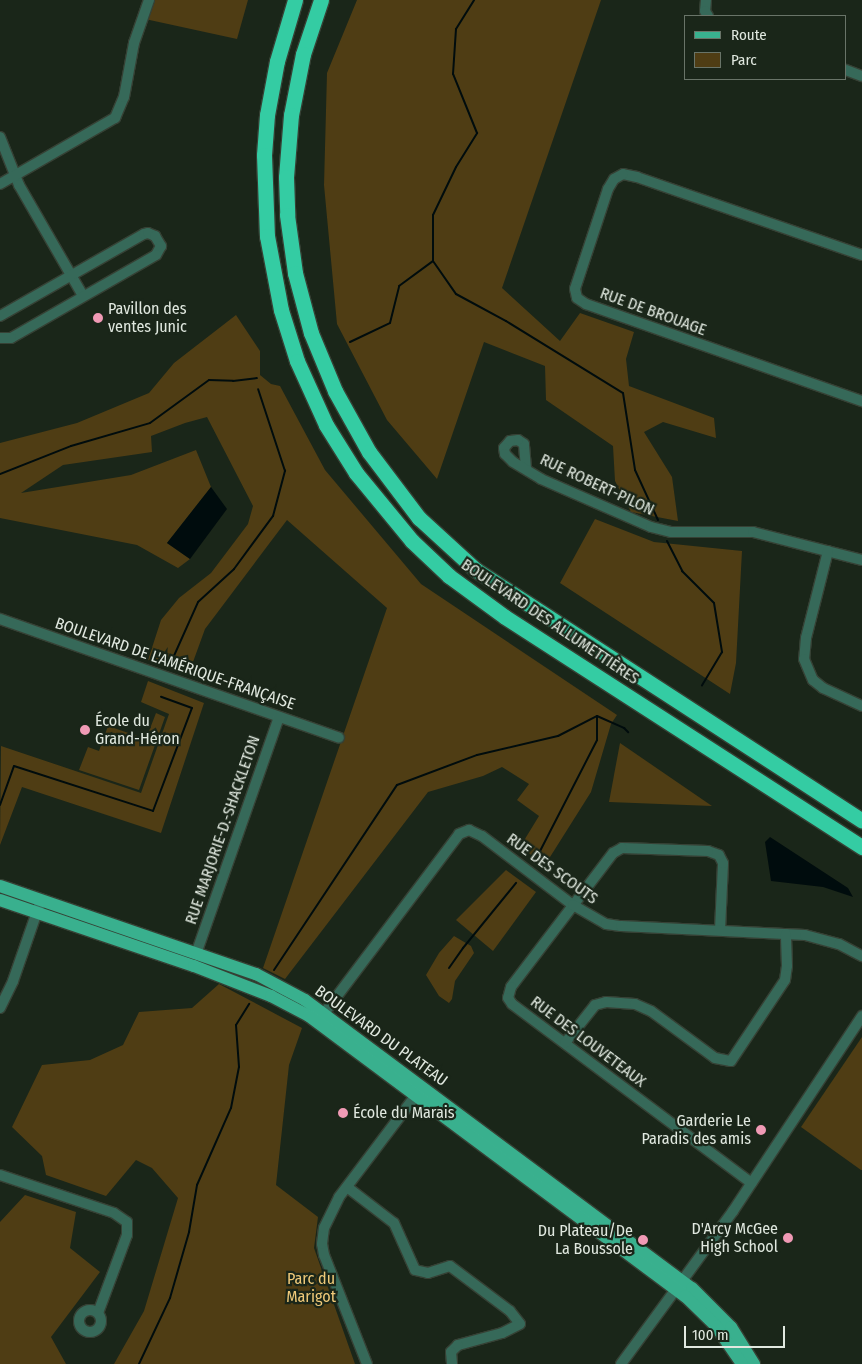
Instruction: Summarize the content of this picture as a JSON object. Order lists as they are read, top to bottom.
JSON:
{
  "streets": {
    "highway": ["BOULEVARD DES ALLUMETTIÈRES"],
    "main road": ["BOULEVARD DU PLATEAU"],
    "street": [
      "RUE DE BROUAGE",
      "RUE ROBERT-PILON",
      "BOULEVARD DE L'AMÉRIQUE-FRANÇAISE",
      "RUE MARJORIE-D.-SHACKLETON",
      "RUE DES SCOUTS",
      "RUE DES LOUVETEAUX"
    ]
  },
  "crossings": [
    ["BOULEVARD DE L'AMÉRIQUE-FRANÇAISE", "RUE MARJORIE-D.-SHACKLETON"],
    ["RUE MARJORIE-D.-SHACKLETON", "BOULEVARD DU PLATEAU"],
    ["RUE DES SCOUTS", "BOULEVARD DU PLATEAU"],
    ["RUE DES SCOUTS", "RUE DES LOUVETEAUX"]
  ],
  "parks": ["Parc du Marigot"],
  "places": [
    "Pavillon des ventes Junic",
    "École du Grand-Héron",
    "École du Marais",
    "Garderie Le Paradis des amis",
    "D'Arcy McGee High School",
    "Du Plateau/De La Boussole"
  ],
  "legend": ["Route", "Parc"],
  "scale_bar": "100 m"
}
